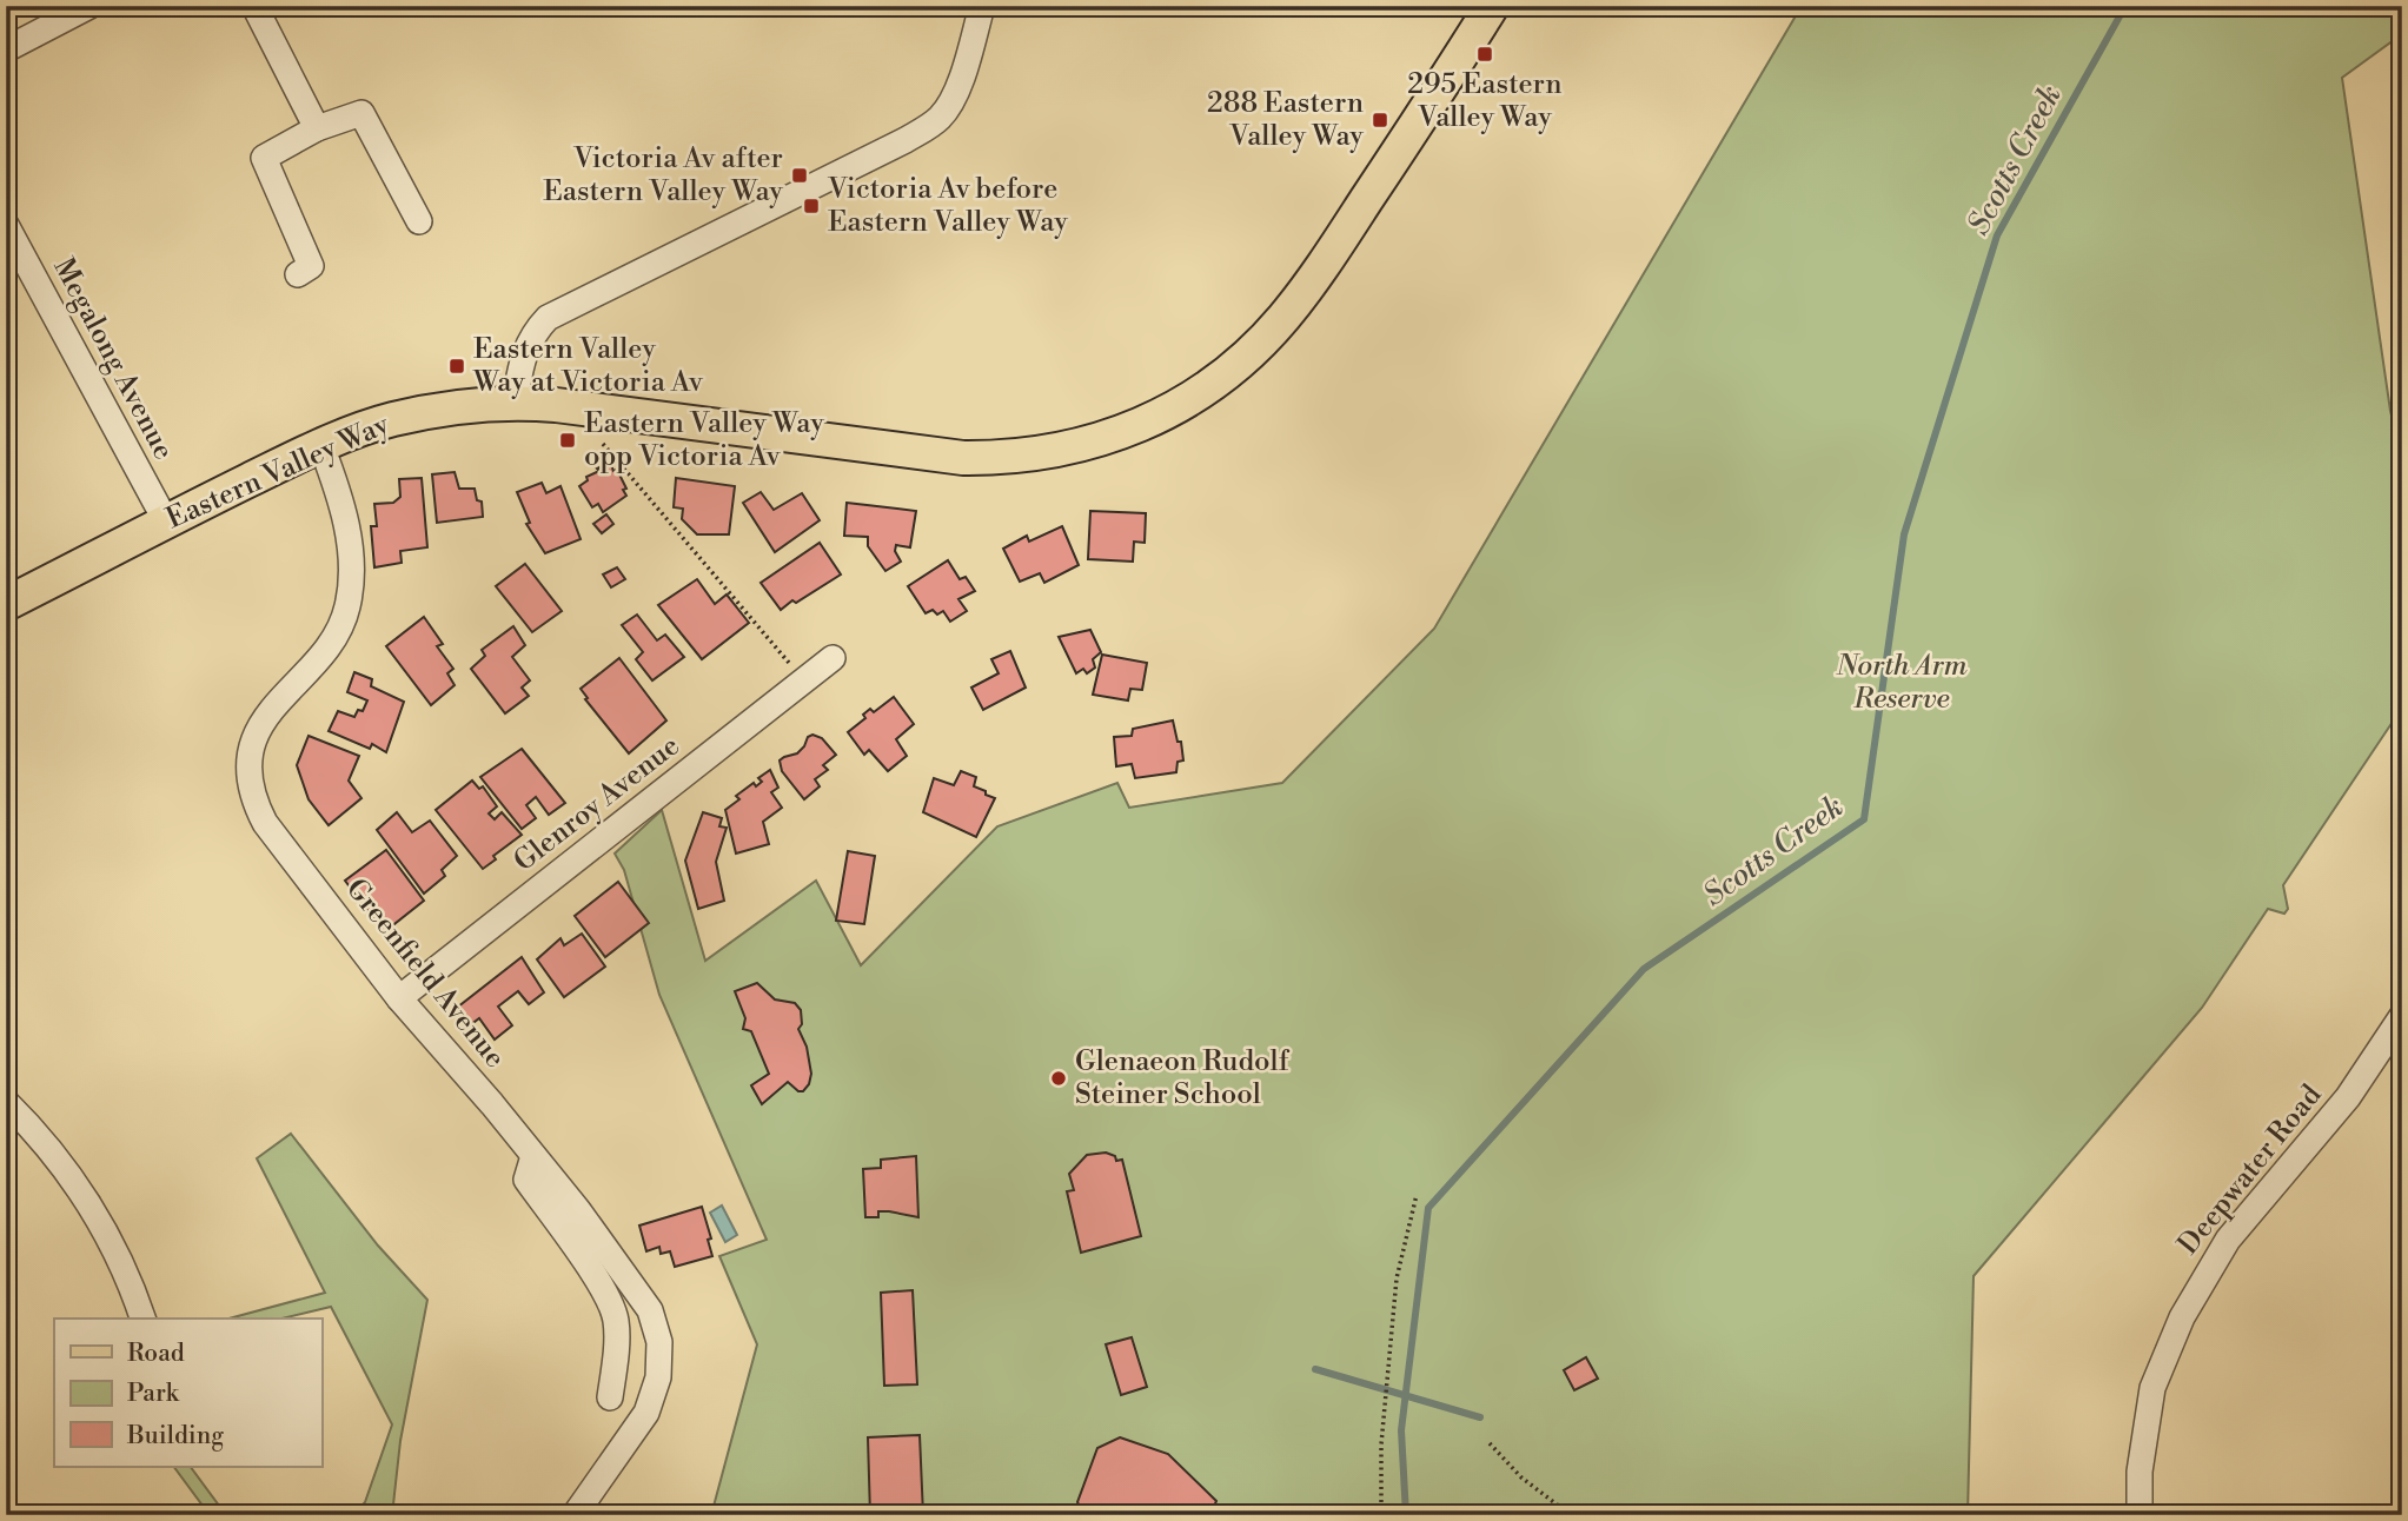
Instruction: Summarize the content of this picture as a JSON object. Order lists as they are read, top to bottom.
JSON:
{
  "streets": {
    "main road": ["Eastern Valley Way"],
    "street": [
      "Megalong Avenue",
      "Glenroy Avenue",
      "Greenfield Avenue",
      "Deepwater Road"
    ]
  },
  "crossings": [
    ["Megalong Avenue", "Eastern Valley Way"],
    ["Eastern Valley Way", "Greenfield Avenue"],
    ["Glenroy Avenue", "Greenfield Avenue"]
  ],
  "water": ["Scotts Creek"],
  "parks": ["North Arm Reserve"],
  "places": {
    "transit": [
      "295 Eastern Valley Way",
      "288 Eastern Valley Way",
      "Victoria Av after Eastern Valley Way",
      "Victoria Av before Eastern Valley Way",
      "Eastern Valley Way at Victoria Av",
      "Eastern Valley Way opp Victoria Av"
    ],
    "other": ["Glenaeon Rudolf Steiner School"]
  },
  "legend": ["Road", "Park", "Building"]
}
